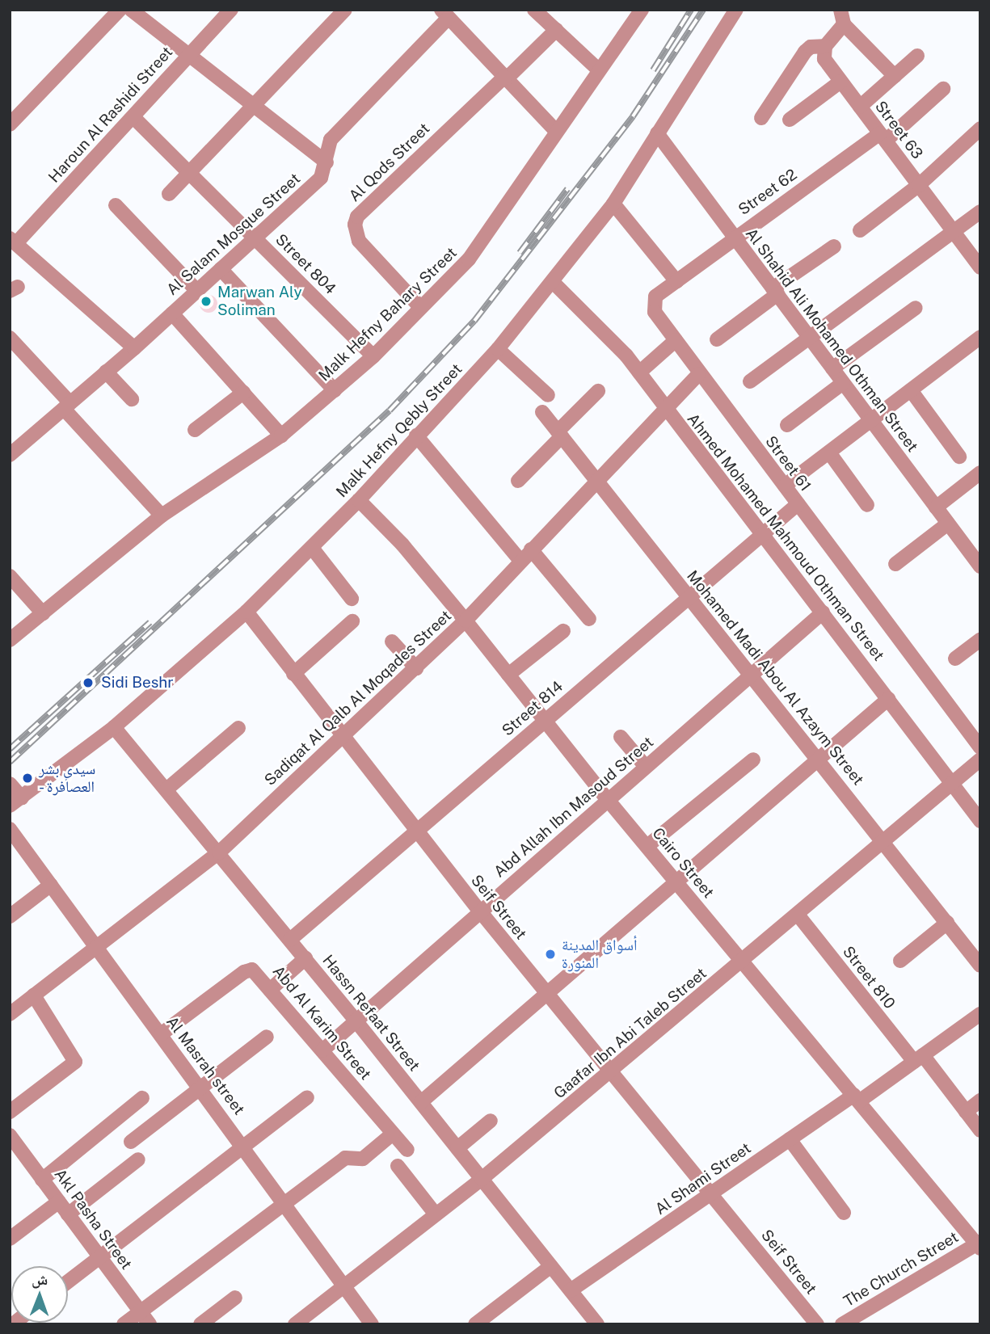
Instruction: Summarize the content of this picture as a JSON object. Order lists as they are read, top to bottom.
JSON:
{
  "streets": {
    "street": [
      "Haroun Al Rashidi Street",
      "Street 63",
      "Al Qods Street",
      "Street 62",
      "Al Salam Mosque Street",
      "Street 804",
      "Malk Hefny Bahary Street",
      "Al Shahid Ali Mohamed Othman Street",
      "Malk Hefny Qebly Street",
      "Street 61",
      "Ahmed Mohamed Mahmoud Othman Street",
      "Mohamed Madi Abou Al Azaym Street",
      "Sadiqat Al Qalb Al Moqades Street",
      "Street 814",
      "Abd Allah Ibn Masoud Street",
      "Cairo Street",
      "Seif Street",
      "Street 810",
      "Hassn Refaat Street",
      "Abd Al Karim Street",
      "Gaafar Ibn Abi Taleb Street",
      "Al Masrah street",
      "Al Shami Street",
      "Akl Pasha Street",
      "The Church Street"
    ]
  },
  "crossings": [
    ["Haroun Al Rashidi Street", "Street 804"],
    ["Street 63", "Street 62"],
    ["Al Qods Street", "Malk Hefny Bahary Street"],
    ["Street 62", "Al Shahid Ali Mohamed Othman Street"],
    ["Street 62", "Street 61"],
    ["Al Salam Mosque Street", "Street 804"],
    ["Street 804", "Malk Hefny Bahary Street"],
    ["Al Shahid Ali Mohamed Othman Street", "Malk Hefny Qebly Street"],
    ["Malk Hefny Qebly Street", "Ahmed Mohamed Mahmoud Othman Street"],
    ["Malk Hefny Qebly Street", "Cairo Street"],
    ["Malk Hefny Qebly Street", "Seif Street"],
    ["Malk Hefny Qebly Street", "Hassn Refaat Street"],
    ["Street 61", "Sadiqat Al Qalb Al Moqades Street"],
    ["Street 61", "Street 814"],
    ["Ahmed Mohamed Mahmoud Othman Street", "Sadiqat Al Qalb Al Moqades Street"],
    ["Ahmed Mohamed Mahmoud Othman Street", "Street 814"],
    ["Ahmed Mohamed Mahmoud Othman Street", "Abd Allah Ibn Masoud Street"],
    ["Ahmed Mohamed Mahmoud Othman Street", "Gaafar Ibn Abi Taleb Street"],
    ["Mohamed Madi Abou Al Azaym Street", "Sadiqat Al Qalb Al Moqades Street"],
    ["Mohamed Madi Abou Al Azaym Street", "Street 814"],
    ["Mohamed Madi Abou Al Azaym Street", "Abd Allah Ibn Masoud Street"],
    ["Mohamed Madi Abou Al Azaym Street", "Gaafar Ibn Abi Taleb Street"],
    ["Sadiqat Al Qalb Al Moqades Street", "Cairo Street"],
    ["Sadiqat Al Qalb Al Moqades Street", "Seif Street"],
    ["Sadiqat Al Qalb Al Moqades Street", "Hassn Refaat Street"],
    ["Sadiqat Al Qalb Al Moqades Street", "Al Masrah street"],
    ["Street 814", "Cairo Street"],
    ["Street 814", "Seif Street"],
    ["Street 814", "Hassn Refaat Street"],
    ["Abd Allah Ibn Masoud Street", "Cairo Street"],
    ["Abd Allah Ibn Masoud Street", "Seif Street"],
    ["Abd Allah Ibn Masoud Street", "Hassn Refaat Street"],
    ["Abd Allah Ibn Masoud Street", "Abd Al Karim Street"],
    ["Cairo Street", "Gaafar Ibn Abi Taleb Street"],
    ["Cairo Street", "Al Shami Street"],
    ["Cairo Street", "The Church Street"],
    ["Seif Street", "Gaafar Ibn Abi Taleb Street"],
    ["Seif Street", "Al Shami Street"],
    ["Street 810", "Gaafar Ibn Abi Taleb Street"],
    ["Street 810", "Al Shami Street"],
    ["Hassn Refaat Street", "Gaafar Ibn Abi Taleb Street"],
    ["Hassn Refaat Street", "Al Shami Street"],
    ["Abd Al Karim Street", "Al Masrah street"],
    ["Gaafar Ibn Abi Taleb Street", "Al Masrah street"]
  ],
  "places": [
    "Marwan Aly Soliman",
    "Sidi Beshr",
    "سيدي بشر - العصافرة",
    "أسواق المدينة المنورة"
  ],
  "north": "top"
}
